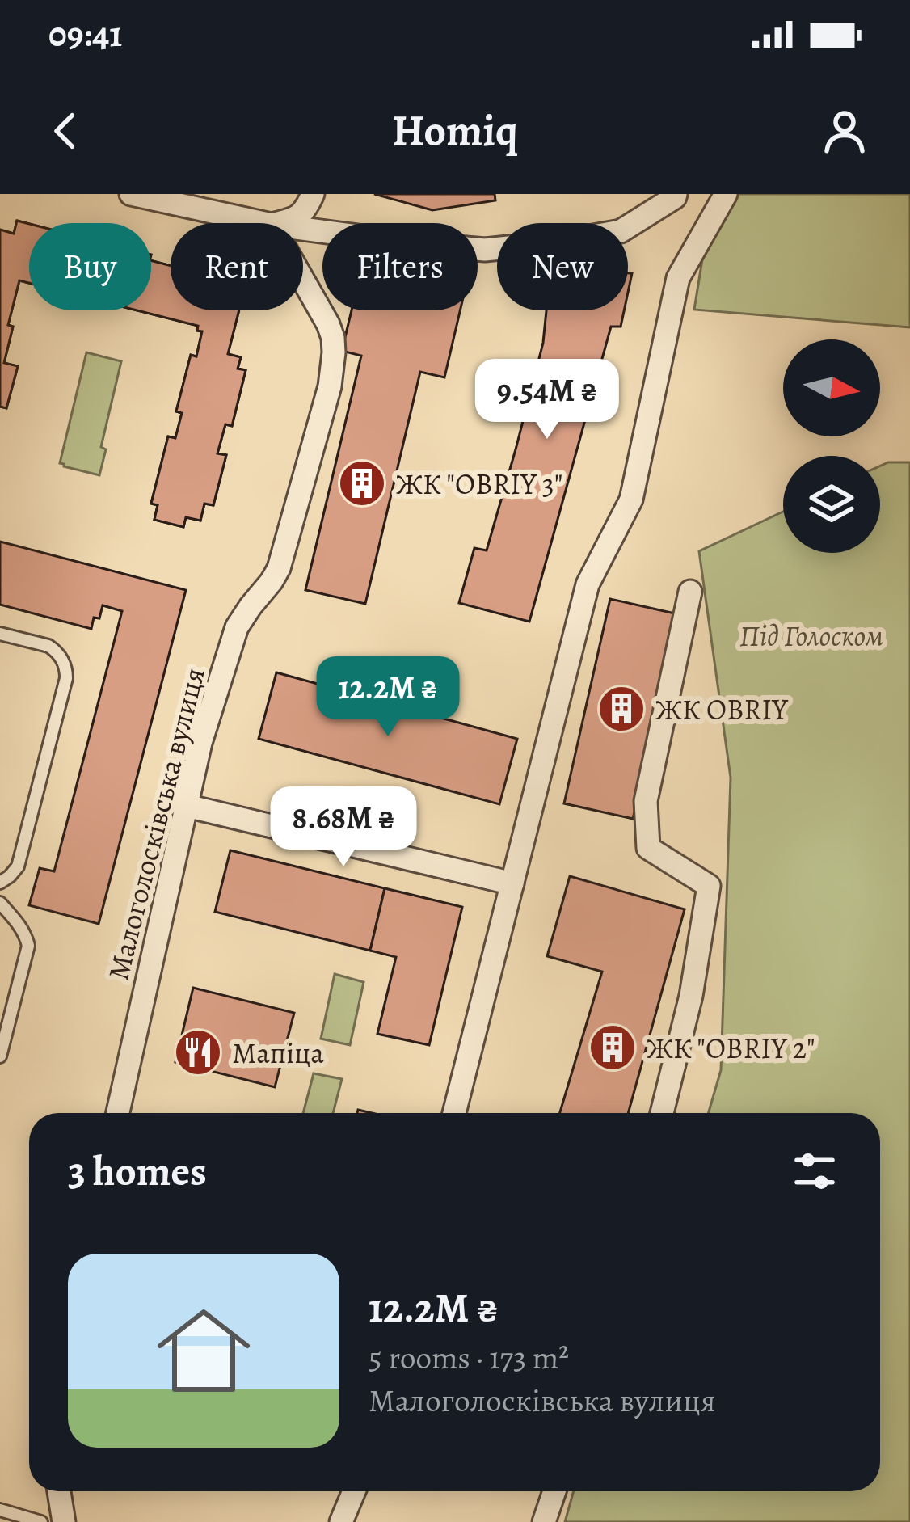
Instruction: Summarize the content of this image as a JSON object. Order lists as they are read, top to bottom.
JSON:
{
  "streets": {
    "street": ["Малоголосківська вулиця"]
  },
  "parks": ["Під Голоском"],
  "places": {
    "building": ["ЖК \"OBRIY 3\"", "ЖК OBRIY", "ЖК \"OBRIY 2\""],
    "restaurant": ["Мапіца"]
  },
  "north": "right",
  "page": {
    "status": "09:41",
    "header": "Homiq",
    "chip": [
      "Buy",
      "Rent",
      "Filters",
      "New"
    ],
    "price": ["9.54M ₴", "12.2M ₴", "8.68M ₴"],
    "heading": "3 homes",
    "list": [
      {
        "name": "12.2M ₴",
        "note": "5 rooms · 173 m² · Малоголосківська вулиця"
      }
    ]
  }
}
